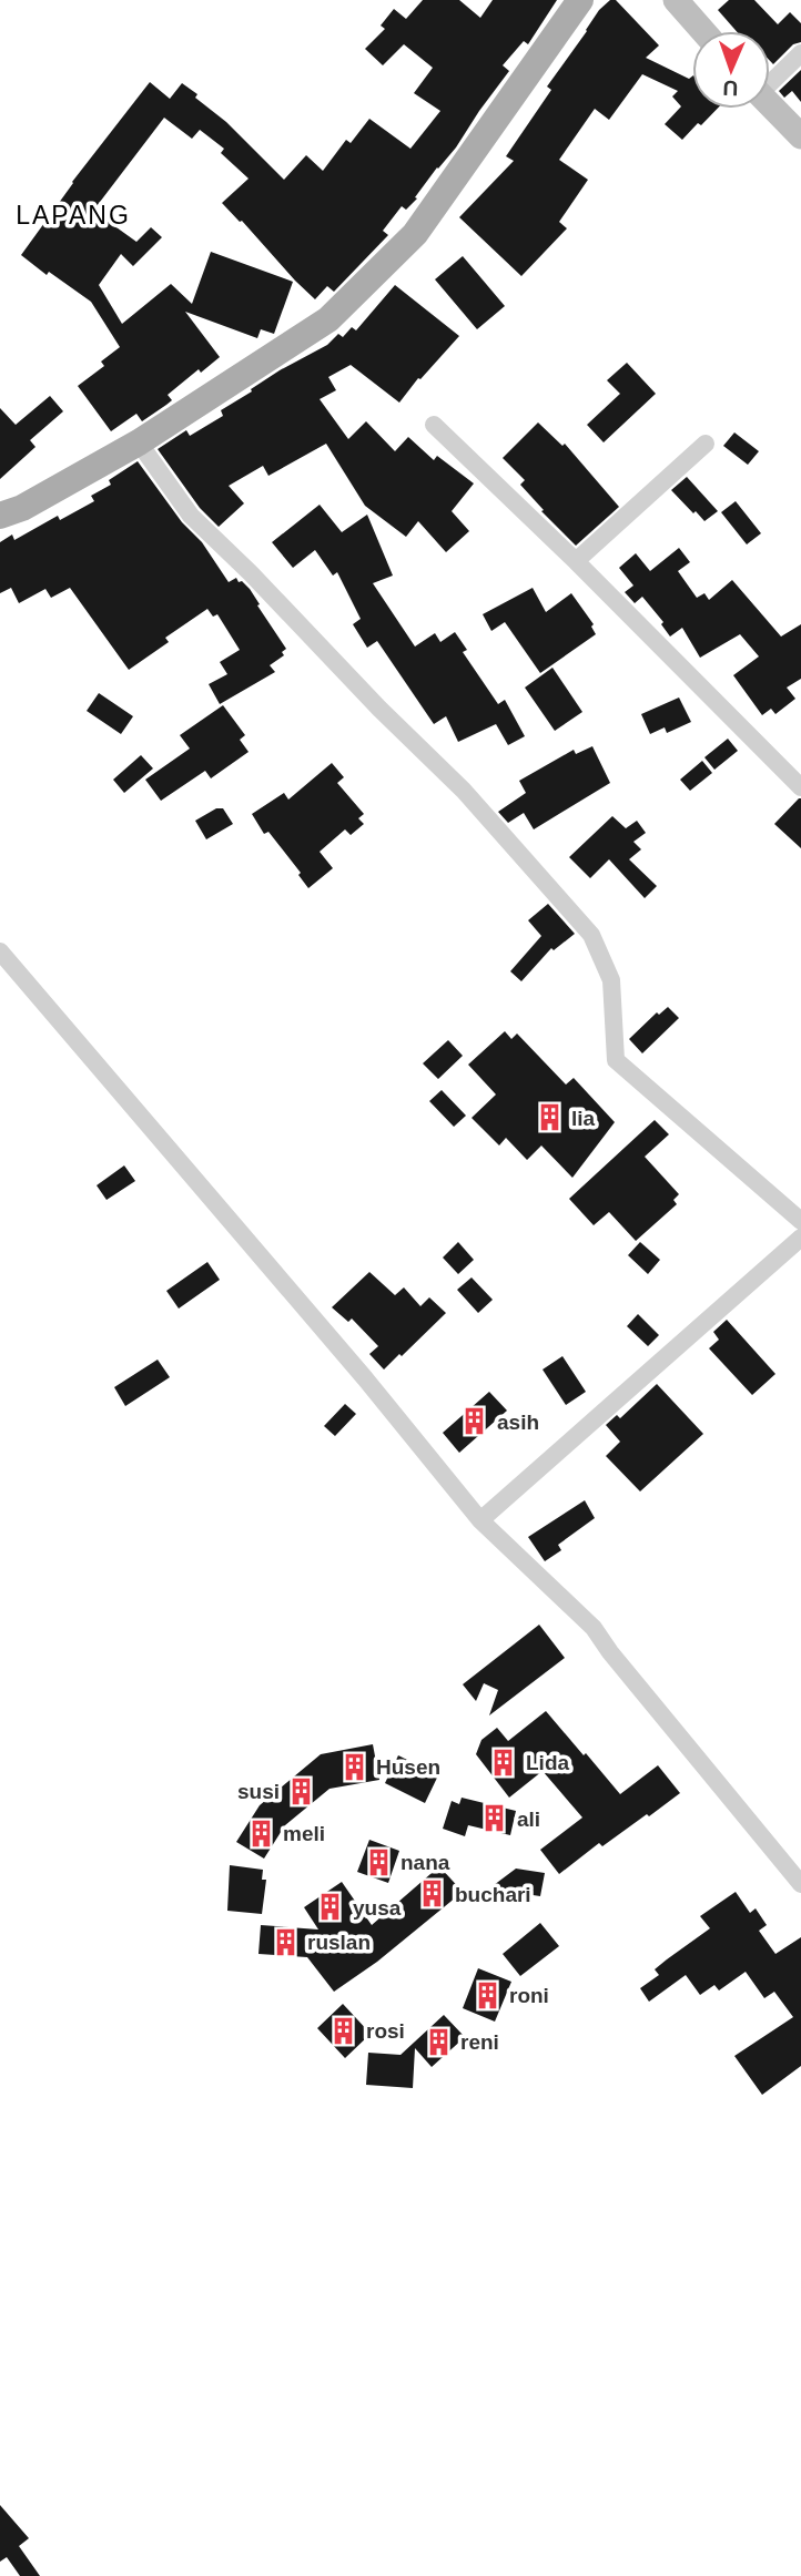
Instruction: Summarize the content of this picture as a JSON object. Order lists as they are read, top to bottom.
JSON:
{
  "districts": ["LAPANG"],
  "places": {
    "building": [
      "lia",
      "asih",
      "Lida",
      "Husen",
      "susi",
      "ali",
      "meli",
      "nana",
      "buchari",
      "yusa",
      "ruslan",
      "roni",
      "rosi",
      "reni"
    ]
  },
  "north": "bottom"
}
